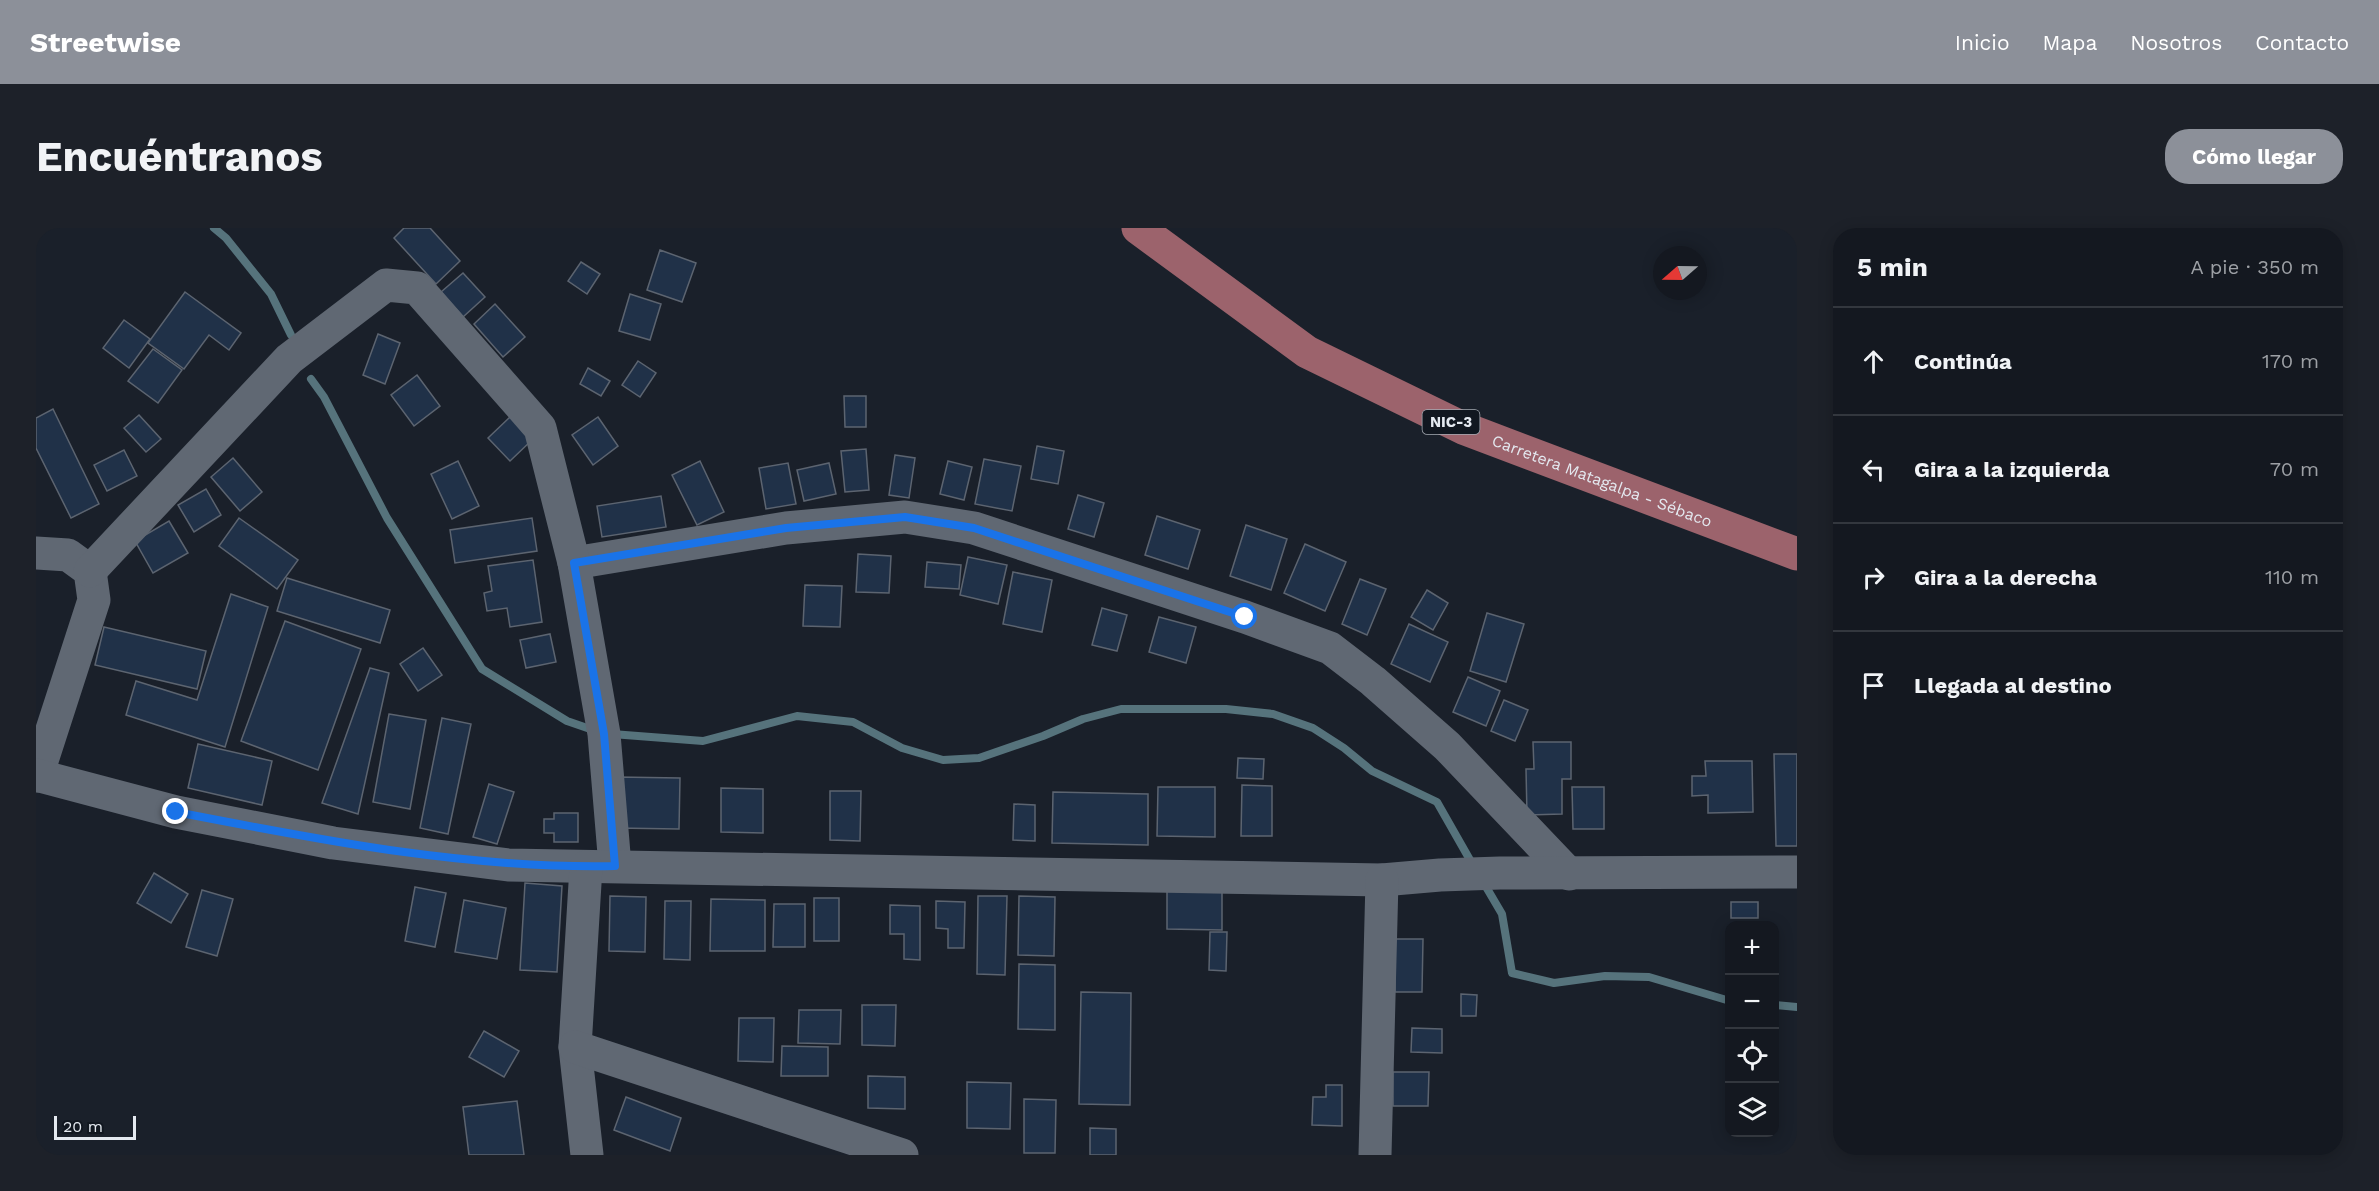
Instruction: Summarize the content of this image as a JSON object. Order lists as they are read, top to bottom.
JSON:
{
  "streets": {
    "main road": ["NIC-3", "Carretera Matagalpa - Sébaco"]
  },
  "scale_bar": "20 m",
  "north": "left",
  "page": {
    "header": "Streetwise",
    "nav": [
      "Inicio",
      "Mapa",
      "Nosotros",
      "Contacto"
    ],
    "buttons": "Cómo llegar",
    "title": "Encuéntranos",
    "heading": ["5 min", "A pie · 350 m"],
    "list": [
      ["Continúa", "170 m"],
      ["Gira a la izquierda", "70 m"],
      ["Gira a la derecha", "110 m"],
      "Llegada al destino"
    ],
    "map_buttons": ["+", "−"],
    "scale": "20 m"
  }
}
